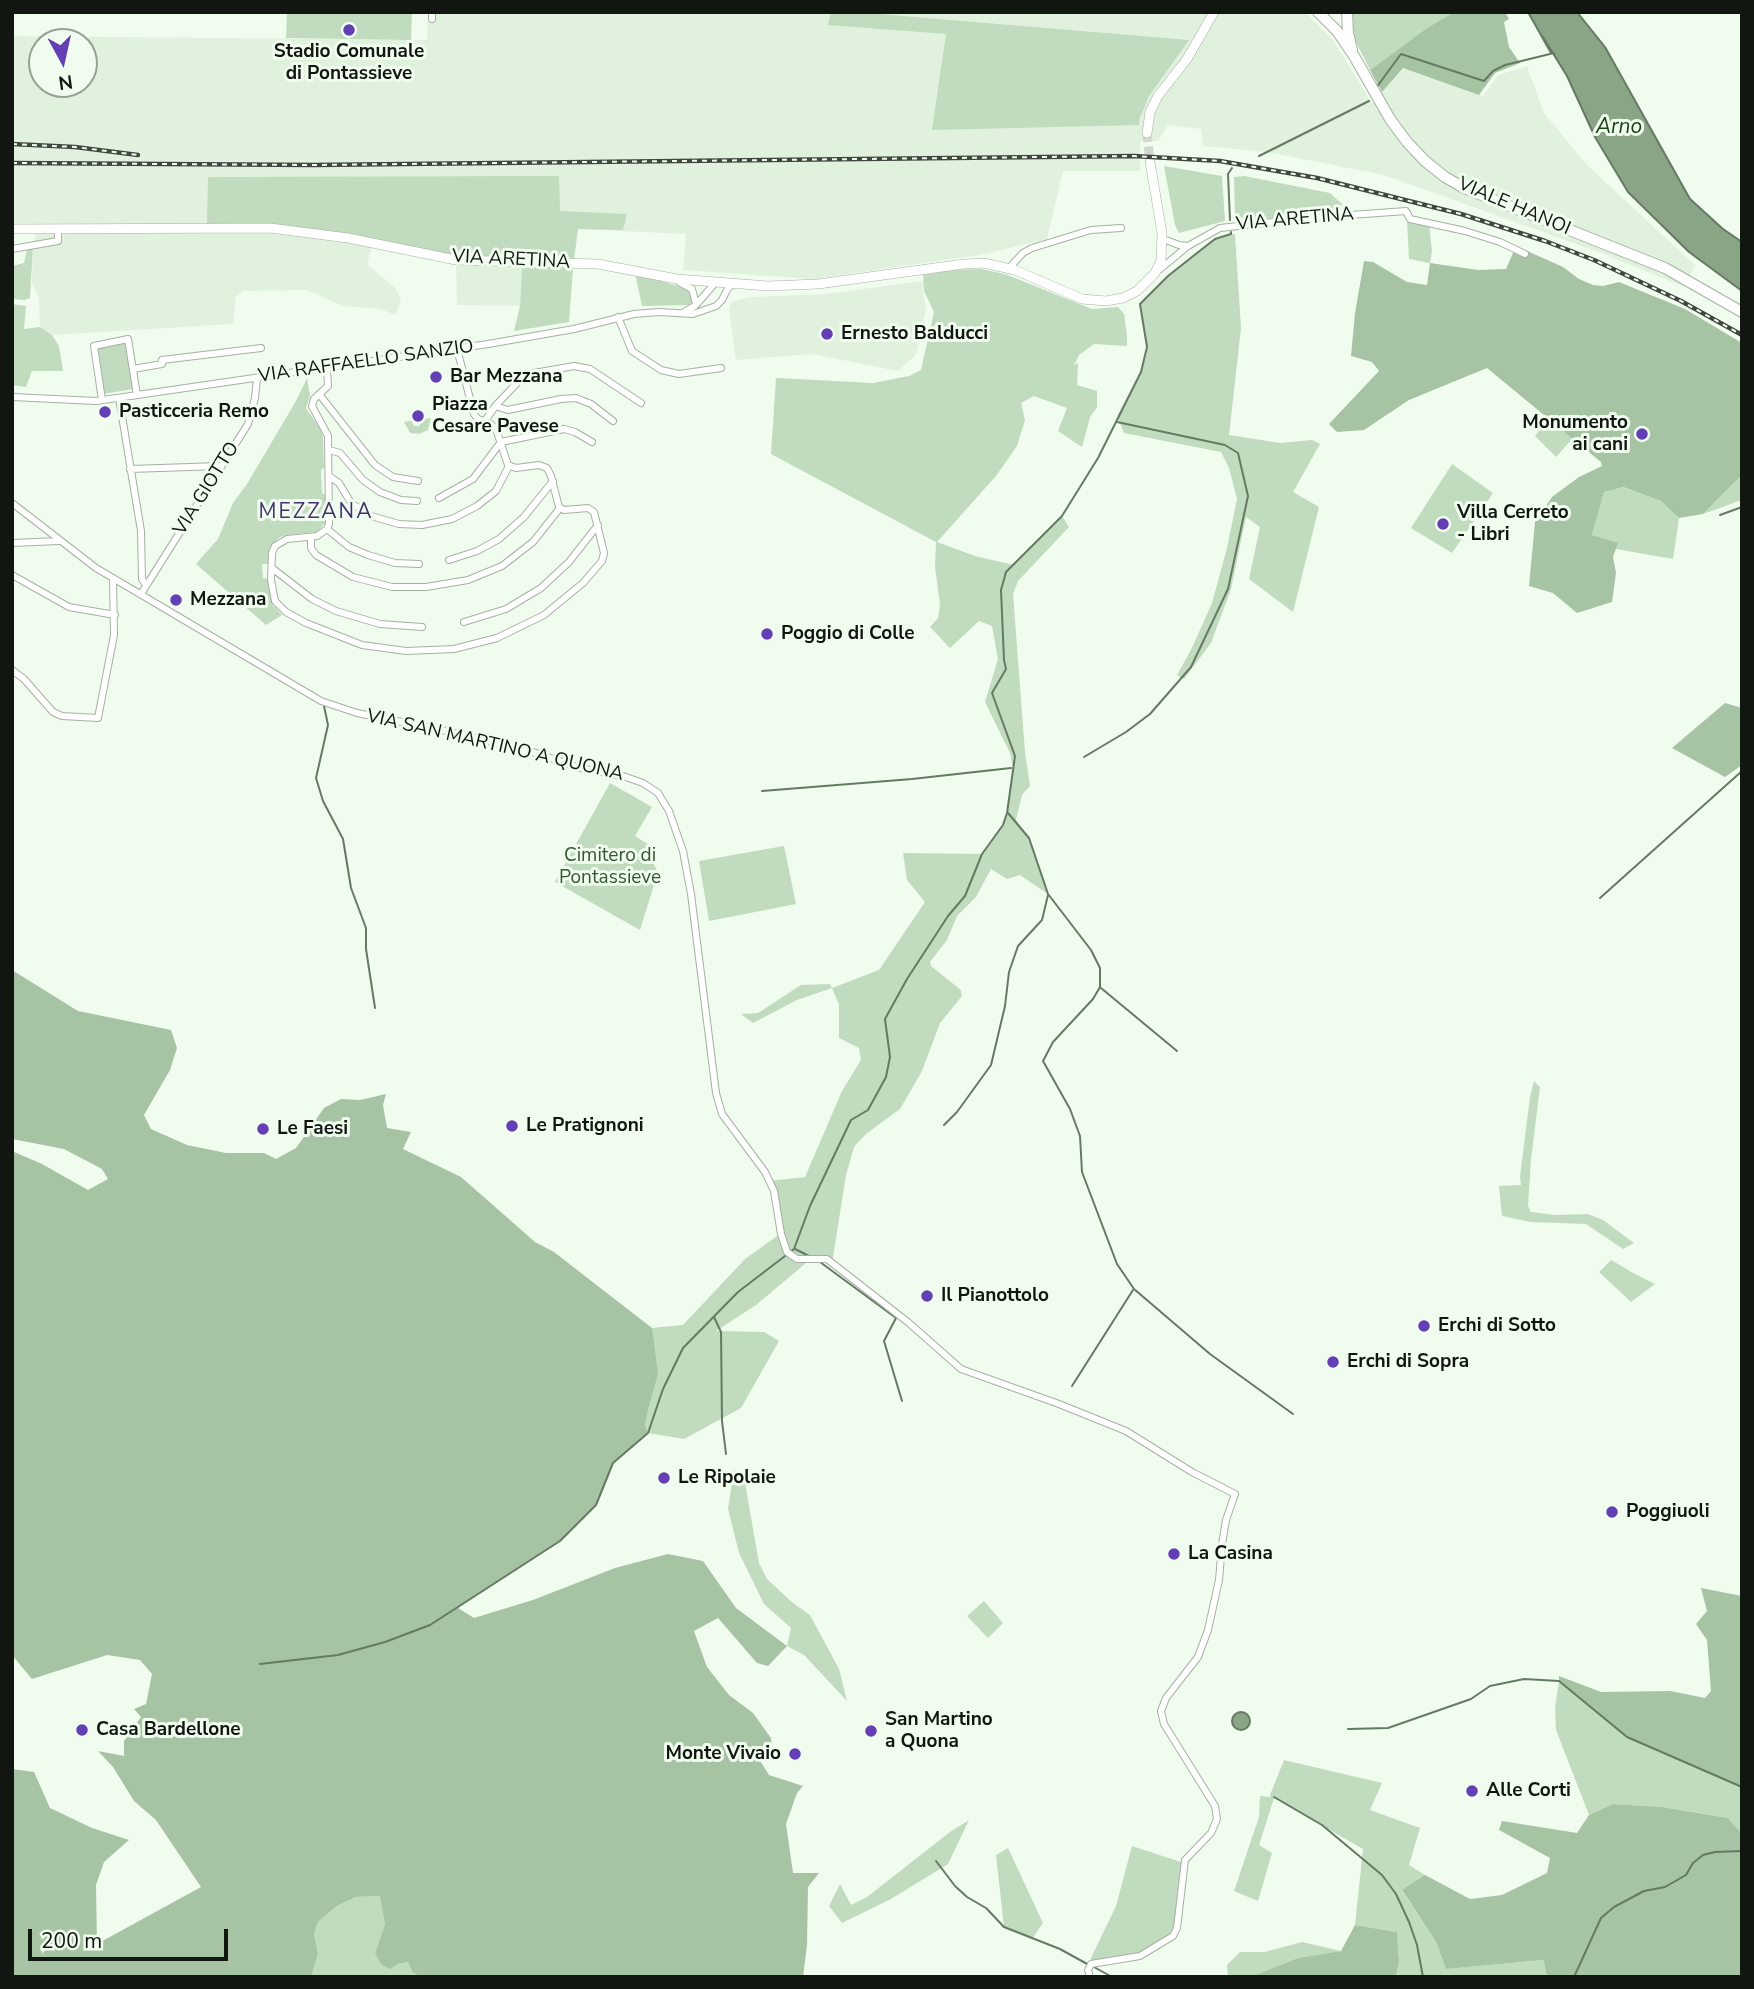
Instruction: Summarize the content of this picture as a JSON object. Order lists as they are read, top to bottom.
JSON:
{
  "streets": {
    "main road": ["VIALE HANOI"],
    "street": [
      "VIA ARETINA",
      "VIA RAFFAELLO SANZIO",
      "VIA GIOTTO",
      "VIA SAN MARTINO A QUONA"
    ]
  },
  "crossings": [
    ["VIA RAFFAELLO SANZIO", "VIA GIOTTO"],
    ["VIA GIOTTO", "VIA SAN MARTINO A QUONA"]
  ],
  "districts": ["MEZZANA"],
  "water": ["Arno"],
  "parks": ["Cimitero di Pontassieve"],
  "places": [
    "Stadio Comunale di Pontassieve",
    "Ernesto Balducci",
    "Bar Mezzana",
    "Pasticceria Remo",
    "Piazza Cesare Pavese",
    "Monumento ai cani",
    "Villa Cerreto - Libri",
    "Mezzana",
    "Poggio di Colle",
    "Le Pratignoni",
    "Le Faesi",
    "Il Pianottolo",
    "Erchi di Sotto",
    "Erchi di Sopra",
    "Le Ripolaie",
    "Poggiuoli",
    "La Casina",
    "Casa Bardellone",
    "San Martino a Quona",
    "Monte Vivaio",
    "Alle Corti"
  ],
  "scale_bar": "200 m",
  "north": "bottom"
}
